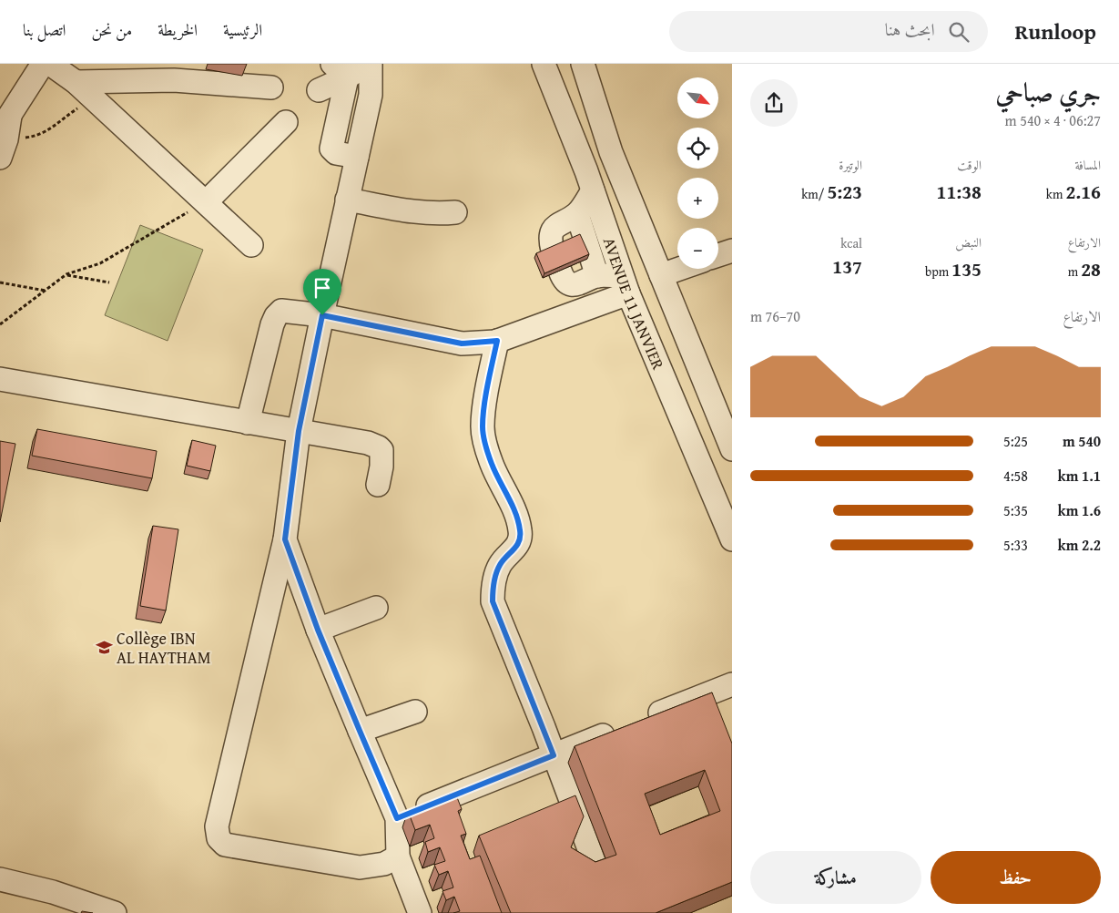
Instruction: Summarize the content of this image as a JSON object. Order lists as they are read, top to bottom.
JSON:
{
  "streets": {
    "street": ["AVENUE 11 JANVIER"]
  },
  "places": {
    "school or university": ["Collège IBN AL HAYTHAM"]
  },
  "north": "bottom right",
  "page": {
    "header": "Runloop",
    "search": "ابحث هنا",
    "nav": [
      "الرئيسية",
      "الخريطة",
      "من نحن",
      "اتصل بنا"
    ],
    "heading": ["جري صباحي", "06:27 · 4 × 540 m"],
    "map_buttons": ["+", "−"],
    "stats": [
      ["المسافة", "2.16 km"],
      ["الوقت", "11:38"],
      ["الوتيرة", "5:23 /km"],
      ["الارتفاع", "28 m"],
      ["النبض", "135 bpm"],
      ["kcal", "137"]
    ],
    "chart": ["الارتفاع", "70–76 m"],
    "list": [
      {
        "name": "540 m",
        "note": "5:25"
      },
      {
        "name": "1.1 km",
        "note": "4:58"
      },
      {
        "name": "1.6 km",
        "note": "5:35"
      },
      {
        "name": "2.2 km",
        "note": "5:33"
      }
    ],
    "buttons": ["حفظ", "مشاركة"]
  }
}
